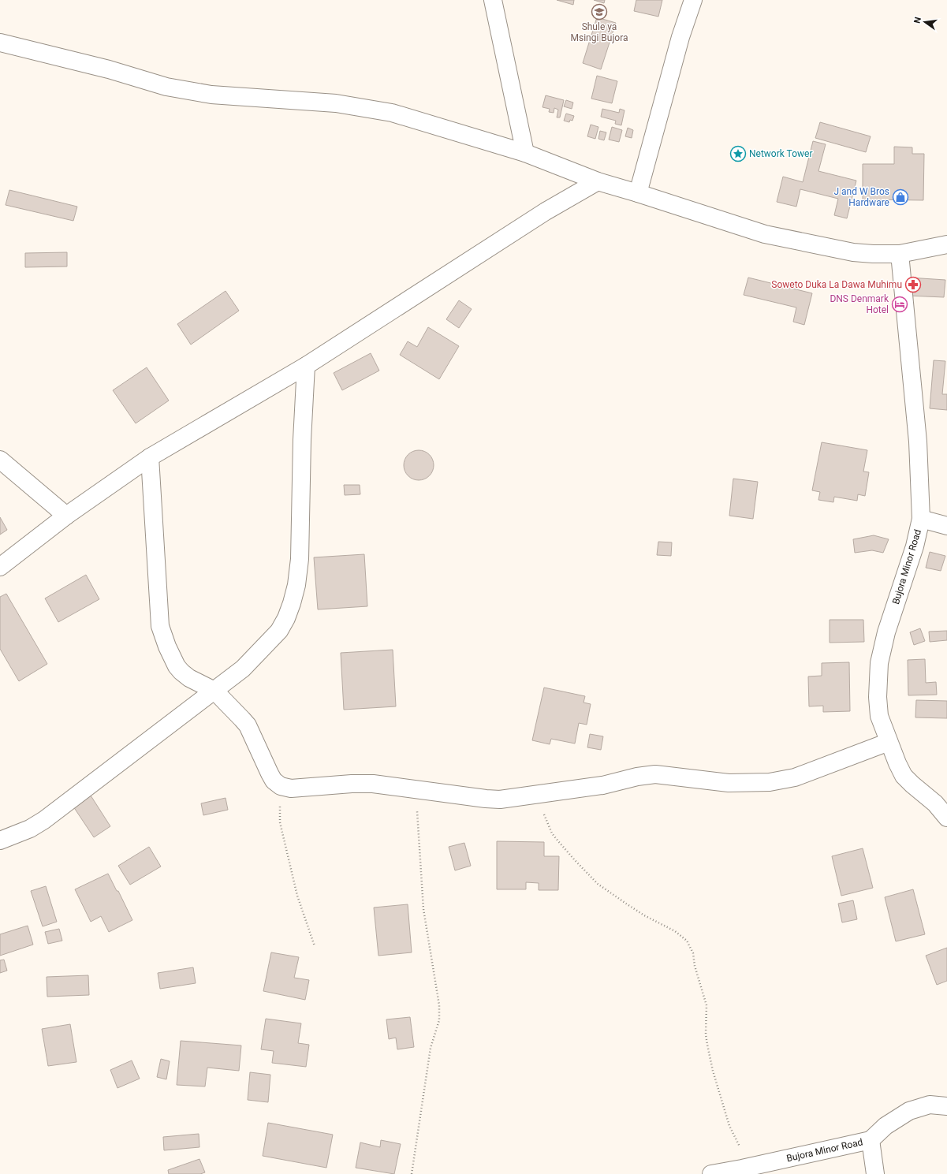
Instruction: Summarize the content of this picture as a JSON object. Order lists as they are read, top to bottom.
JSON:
{
  "streets": {
    "street": ["Bujora Minor Road"]
  },
  "places": {
    "school or university": ["Shule ya Msingi Bujora"],
    "place": ["Network Tower"],
    "shop": ["J and W Bros Hardware"],
    "pharmacy": ["Soweto Duka La Dawa Muhimu"],
    "hotel": ["DNS Denmark Hotel"]
  },
  "north": "left"
}
